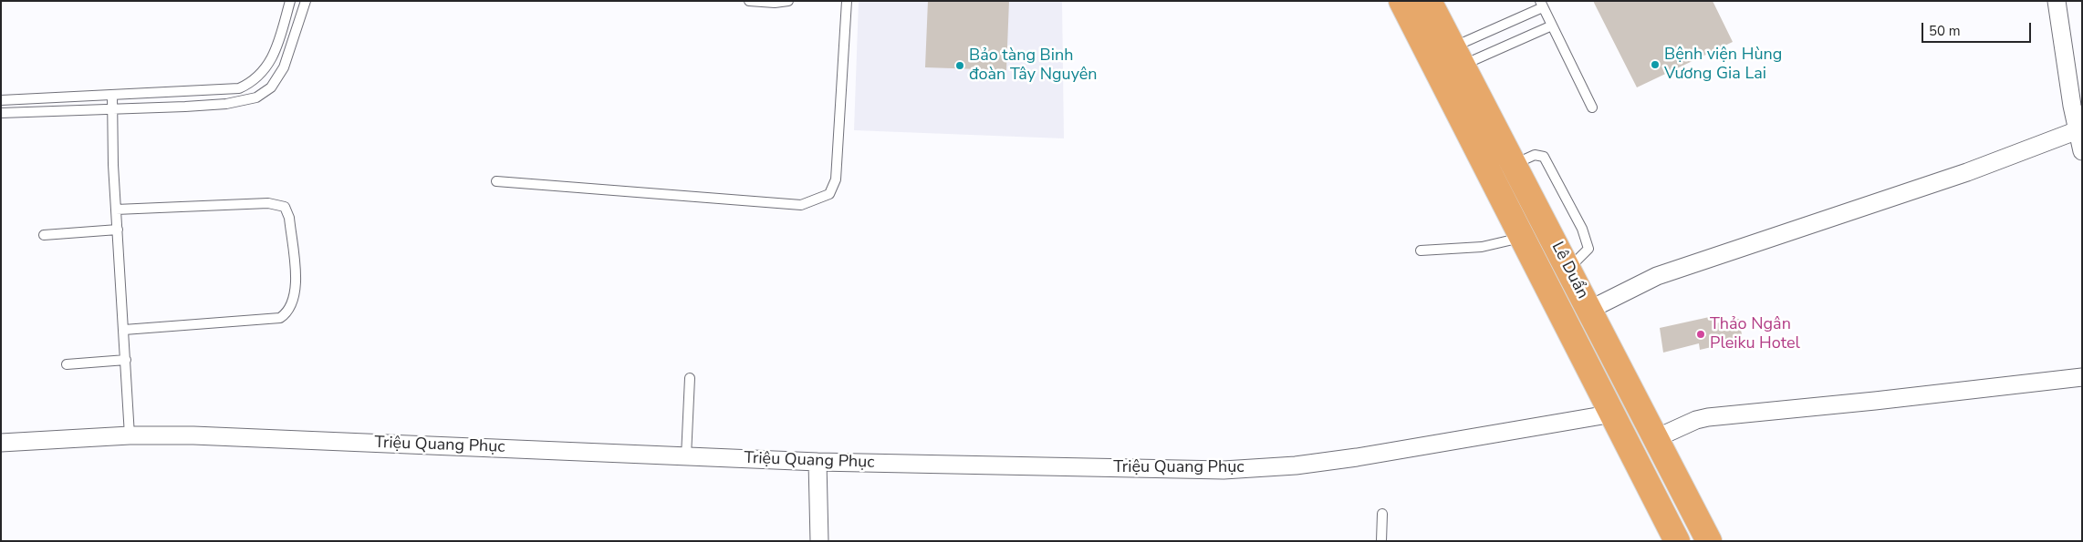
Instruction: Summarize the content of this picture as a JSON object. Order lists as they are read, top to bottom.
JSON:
{
  "streets": {
    "main road": ["Lê Duẩn"],
    "street": ["Triệu Quang Phục"]
  },
  "crossings": [
    ["Lê Duẩn", "Triệu Quang Phục"]
  ],
  "places": ["Bệnh viện Hùng Vương Gia Lai", "Bảo tàng Binh đoàn Tây Nguyên", "Thảo Ngân Pleiku Hotel"],
  "scale_bar": "50 m"
}
